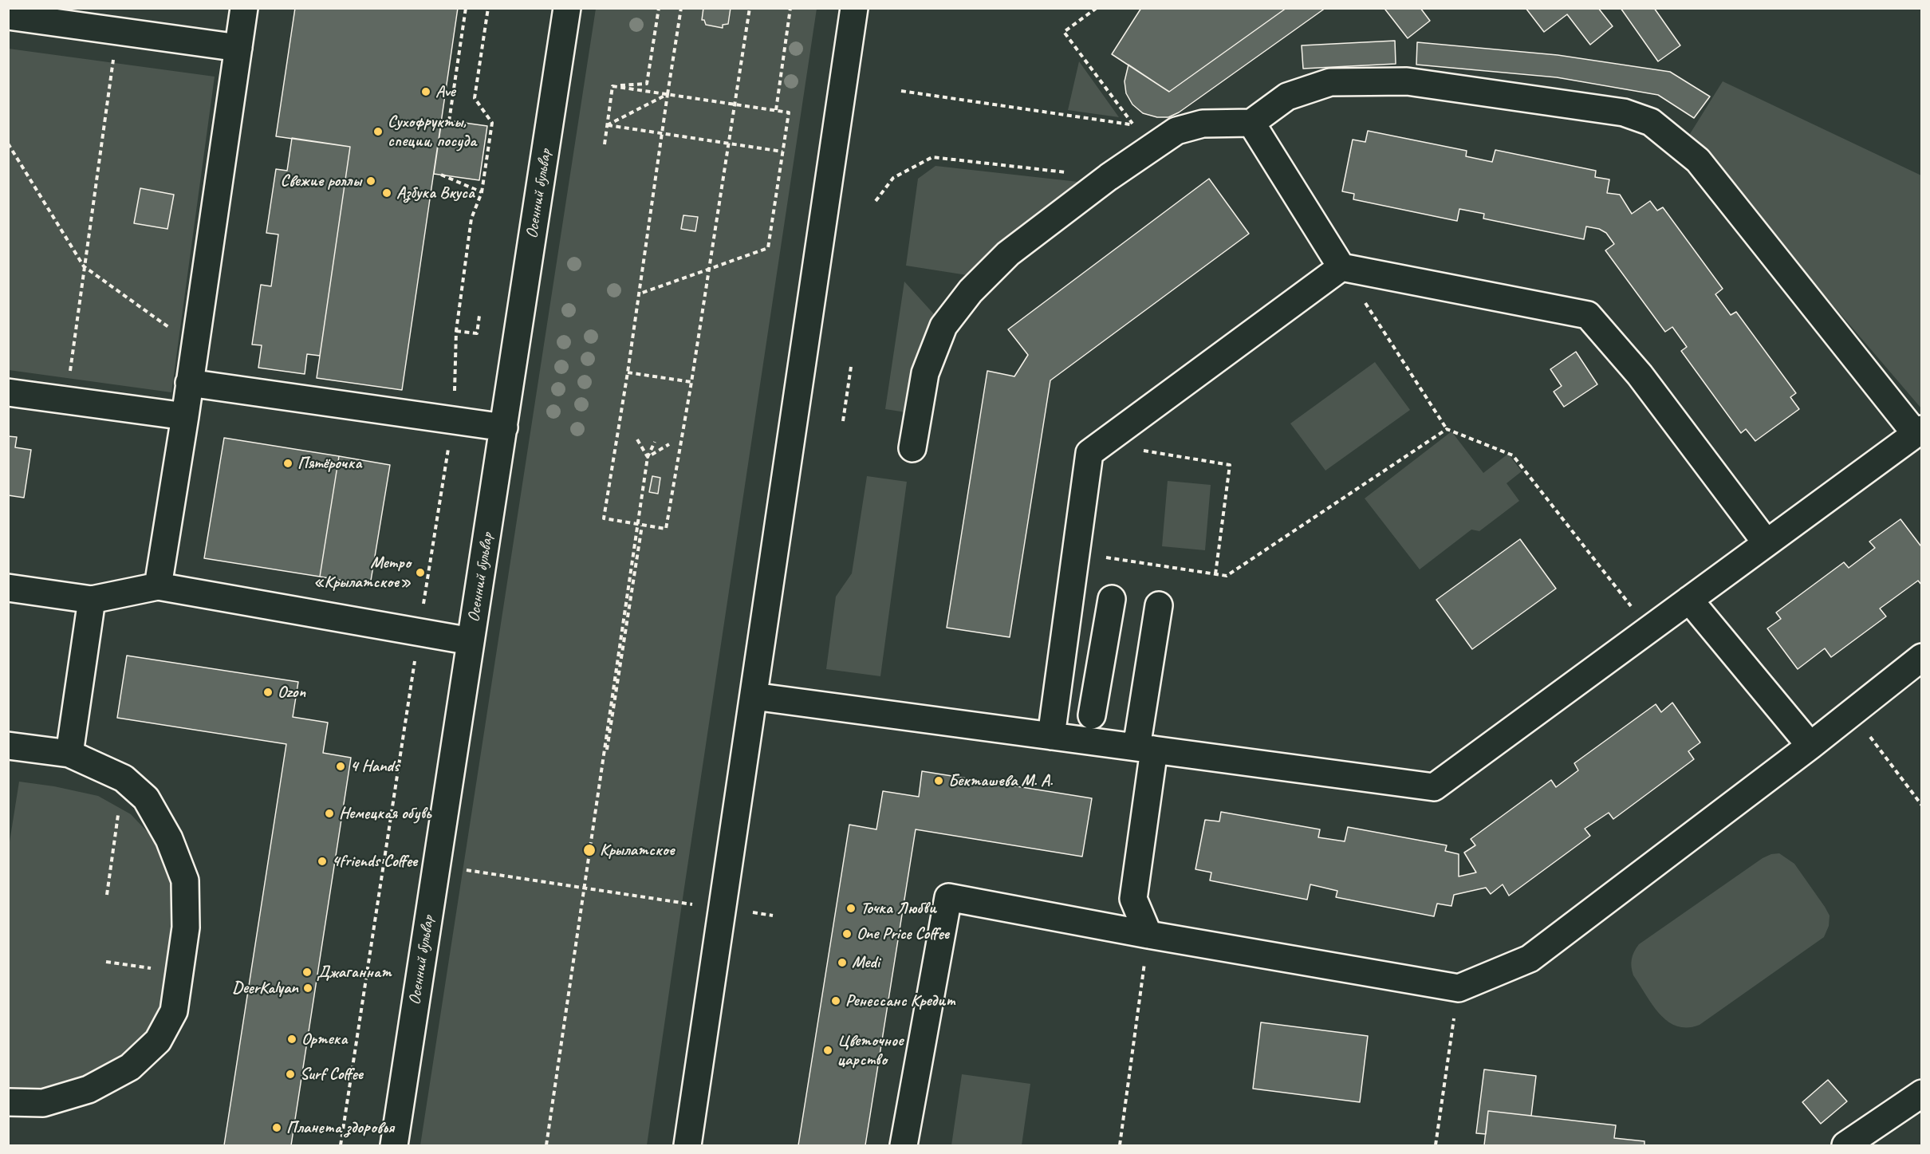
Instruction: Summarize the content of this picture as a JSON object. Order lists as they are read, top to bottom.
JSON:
{
  "streets": {
    "street": ["Осенний бульвар"]
  },
  "places": [
    "Ave",
    "Сухофрукты, специи, посуда",
    "Свежие роллы",
    "Азбука Вкуса",
    "Пятёрочка",
    "Метро «Крылатское»",
    "Ozon",
    "4 Hands",
    "Бекташева М. А.",
    "Немецкая обувь",
    "Крылатское",
    "4friends Coffee",
    "Точка Любви",
    "One Price Coffee",
    "Medi",
    "Джаганнат",
    "DeerKalyan",
    "Ренессанс Кредит",
    "Ортека",
    "Цветочное царство",
    "Surf Coffee",
    "Планета здоровья"
  ]
}
